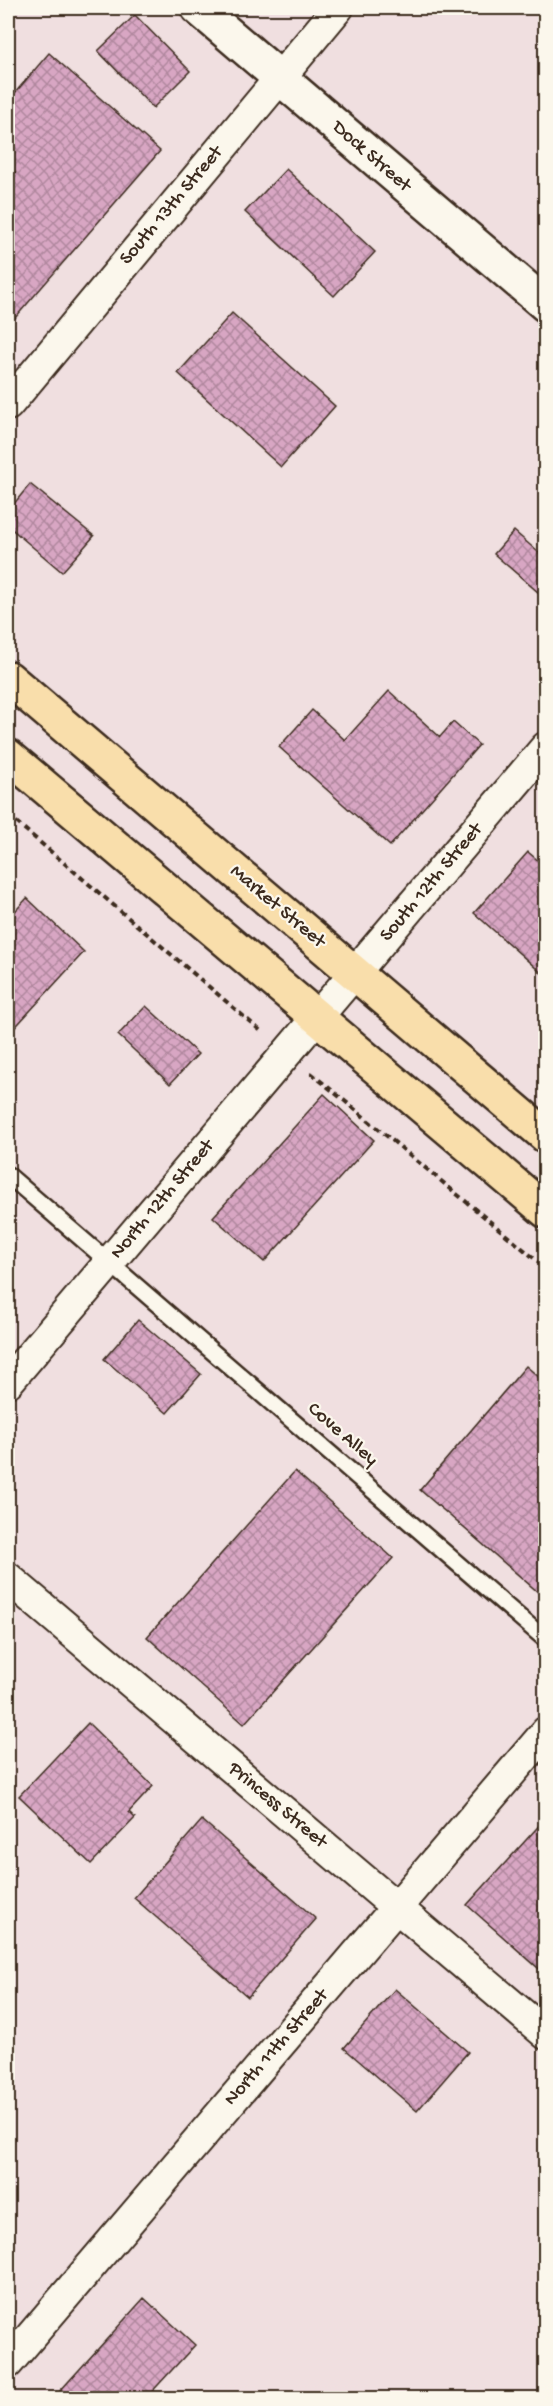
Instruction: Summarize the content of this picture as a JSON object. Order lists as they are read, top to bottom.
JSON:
{
  "streets": {
    "main road": ["Market Street"],
    "street": [
      "Dock Street",
      "South 13th Street",
      "South 12th Street",
      "North 12th Street",
      "Princess Street",
      "North 11th Street"
    ],
    "lane": ["Cove Alley"]
  },
  "crossings": [
    ["Dock Street", "South 13th Street"],
    ["South 12th Street", "Market Street"],
    ["South 12th Street", "North 12th Street"],
    ["North 12th Street", "Cove Alley"],
    ["Princess Street", "North 11th Street"]
  ]
}
